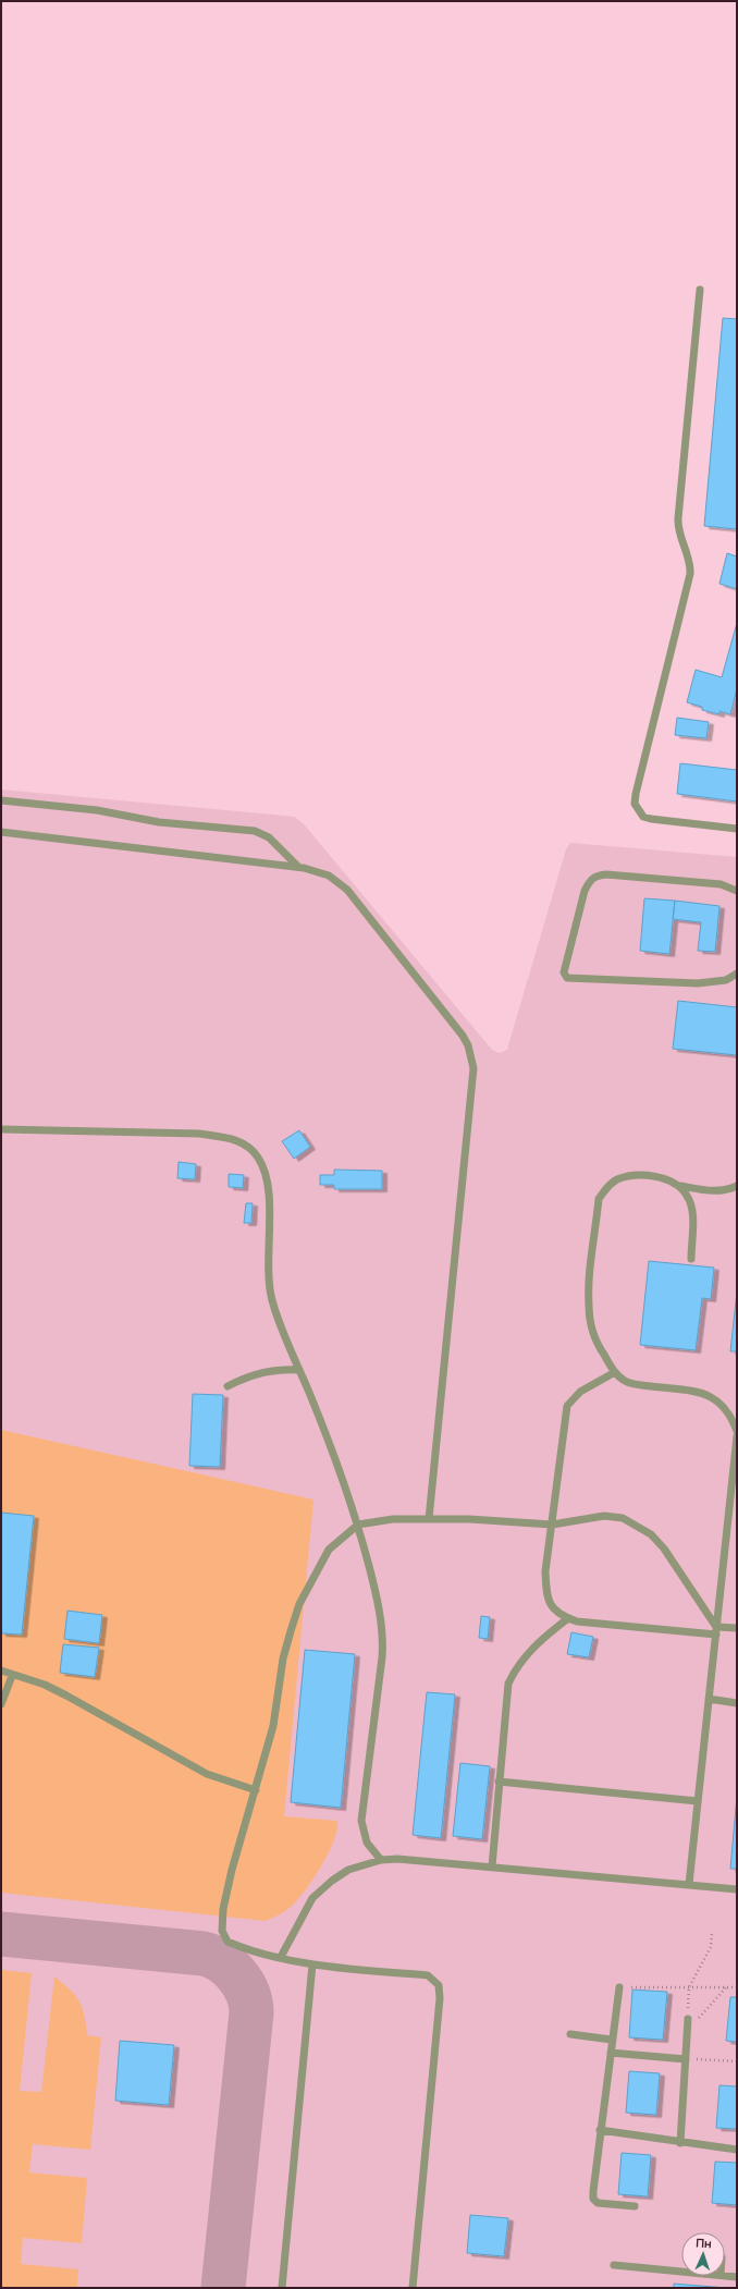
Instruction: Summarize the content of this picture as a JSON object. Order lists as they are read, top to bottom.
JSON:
{
  "north": "top"
}
